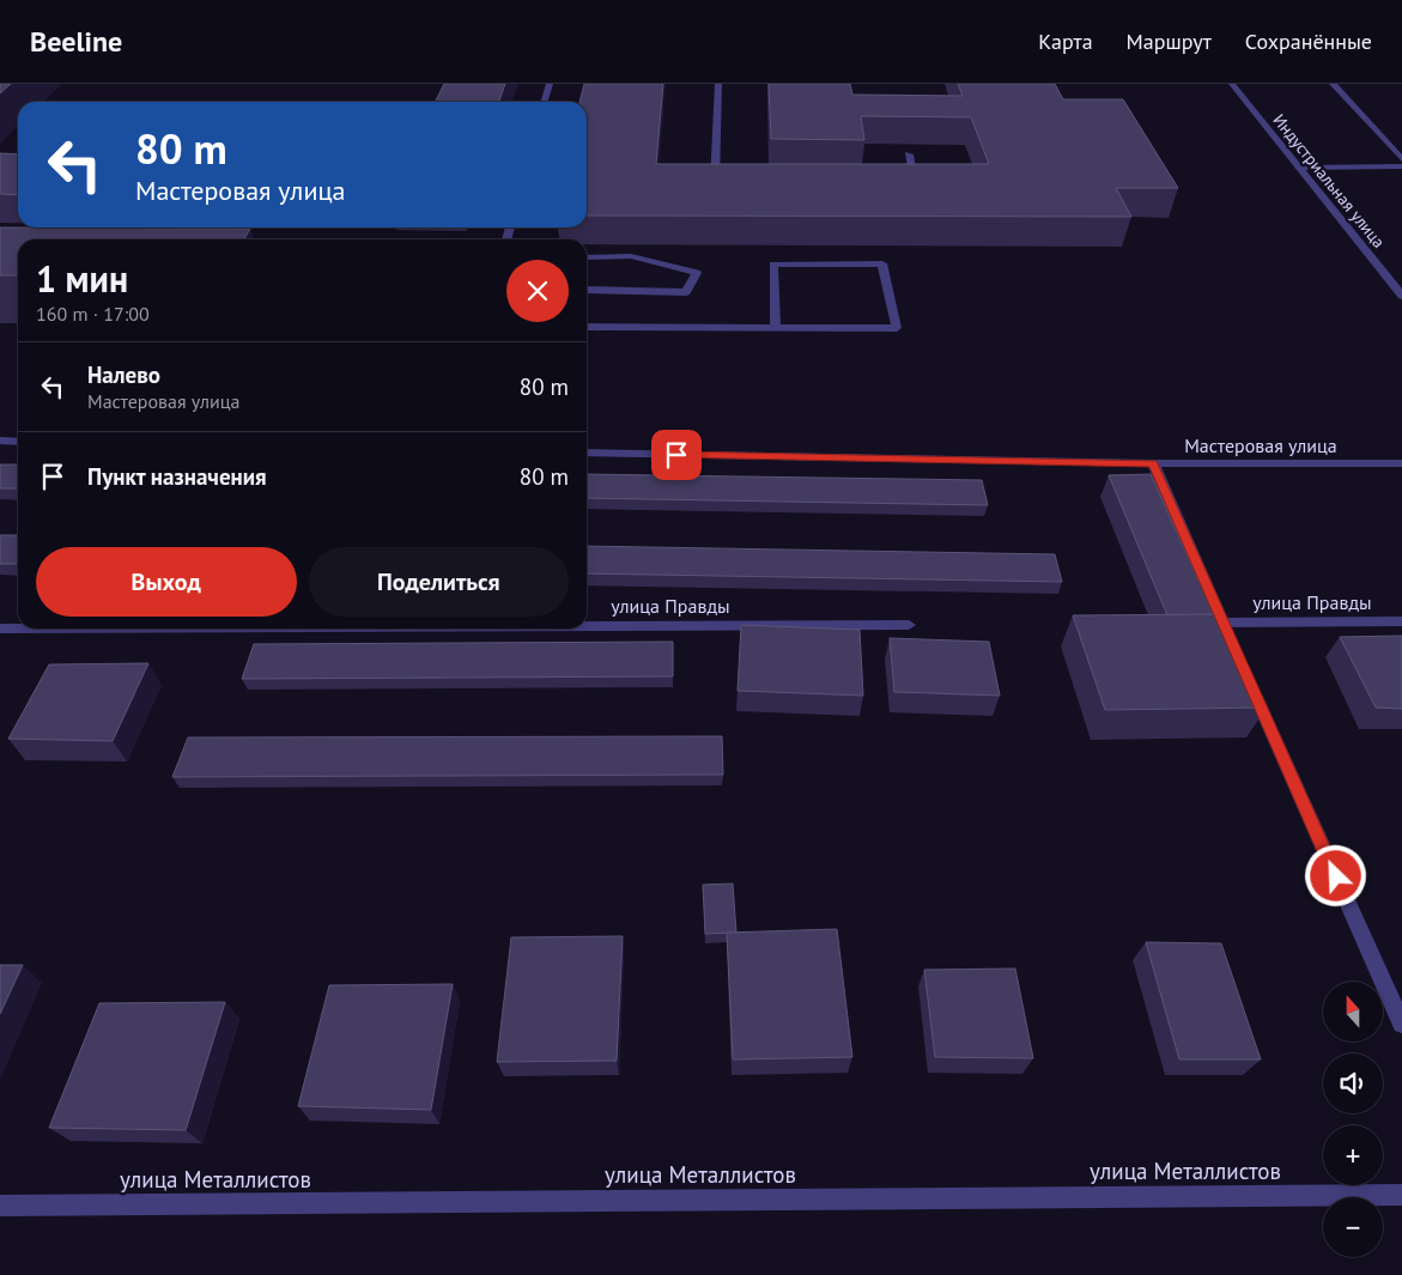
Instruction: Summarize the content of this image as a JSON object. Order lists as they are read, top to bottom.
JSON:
{
  "streets": {
    "street": [
      "Индустриальная улица",
      "Мастеровая улица",
      "улица Правды",
      "улица Металлистов"
    ]
  },
  "north": "top",
  "page": {
    "header": "Beeline",
    "nav": ["Карта", "Маршрут", "Сохранённые"],
    "turn": ["80 m", "Мастеровая улица"],
    "heading": ["1 мин", "160 m · 17:00"],
    "list": [
      {
        "name": "Налево",
        "note": "Мастеровая улица",
        "value": "80 m"
      },
      {
        "name": "Пункт назначения",
        "value": "80 m"
      }
    ],
    "buttons": ["Выход", "Поделиться"],
    "map_buttons": ["+", "−"]
  }
}
